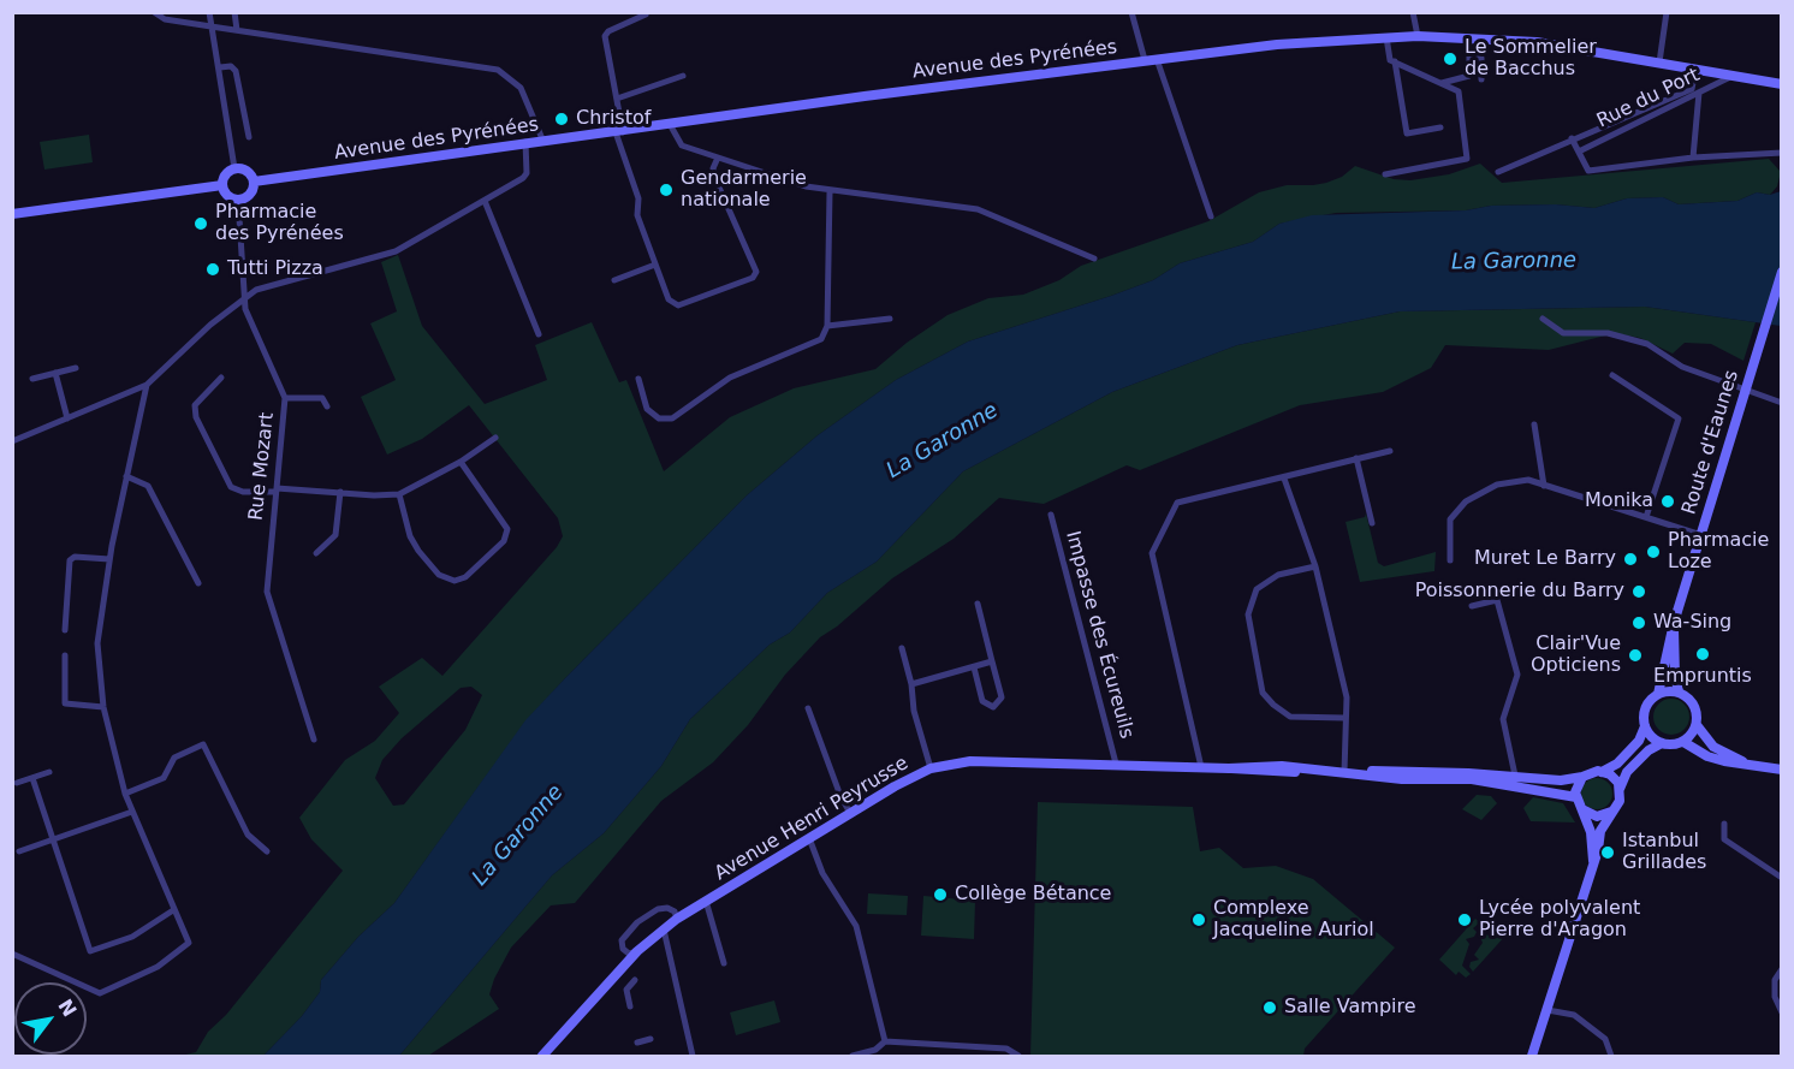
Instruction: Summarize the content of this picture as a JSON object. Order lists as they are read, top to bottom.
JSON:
{
  "streets": {
    "main road": ["Avenue des Pyrénées", "Route d'Eaunes", "Avenue Henri Peyrusse"],
    "street": ["Rue du Port", "Rue Mozart", "Impasse des Écureuils"]
  },
  "crossings": [
    ["Avenue des Pyrénées", "Rue du Port"],
    ["Avenue des Pyrénées", "Rue Mozart"],
    ["Impasse des Écureuils", "Avenue Henri Peyrusse"]
  ],
  "water": ["La Garonne"],
  "places": [
    "Le Sommelier de Bacchus",
    "Christof",
    "Gendarmerie nationale",
    "Pharmacie des Pyrénées",
    "Tutti Pizza",
    "Monika",
    "Pharmacie Loze",
    "Muret Le Barry",
    "Poissonnerie du Barry",
    "Wa-Sing",
    "Empruntis",
    "Clair'Vue Opticiens",
    "Istanbul Grillades",
    "Collège Bétance",
    "Complexe Jacqueline Auriol",
    "Lycée polyvalent Pierre d'Aragon",
    "Salle Vampire"
  ],
  "north": "top right"
}
